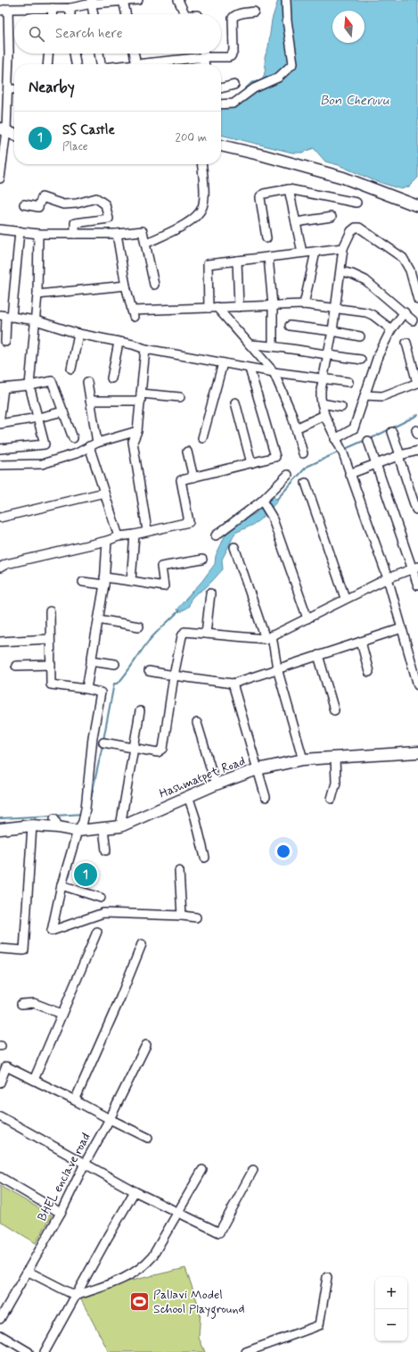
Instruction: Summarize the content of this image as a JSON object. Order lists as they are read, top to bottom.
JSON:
{
  "streets": {
    "main road": ["Hashmatpet Road"],
    "street": ["BHEL enclave road"]
  },
  "water": ["Bon Cheruvu"],
  "places": {
    "sports": ["Pallavi Model School Playground"]
  },
  "north": "top",
  "page": {
    "search": "Search here",
    "heading": "Nearby",
    "list": [
      {
        "mark": "1",
        "name": "SS Castle",
        "note": "Place",
        "value": "200 m"
      }
    ],
    "pins": "1",
    "map_buttons": ["+", "−"]
  }
}
